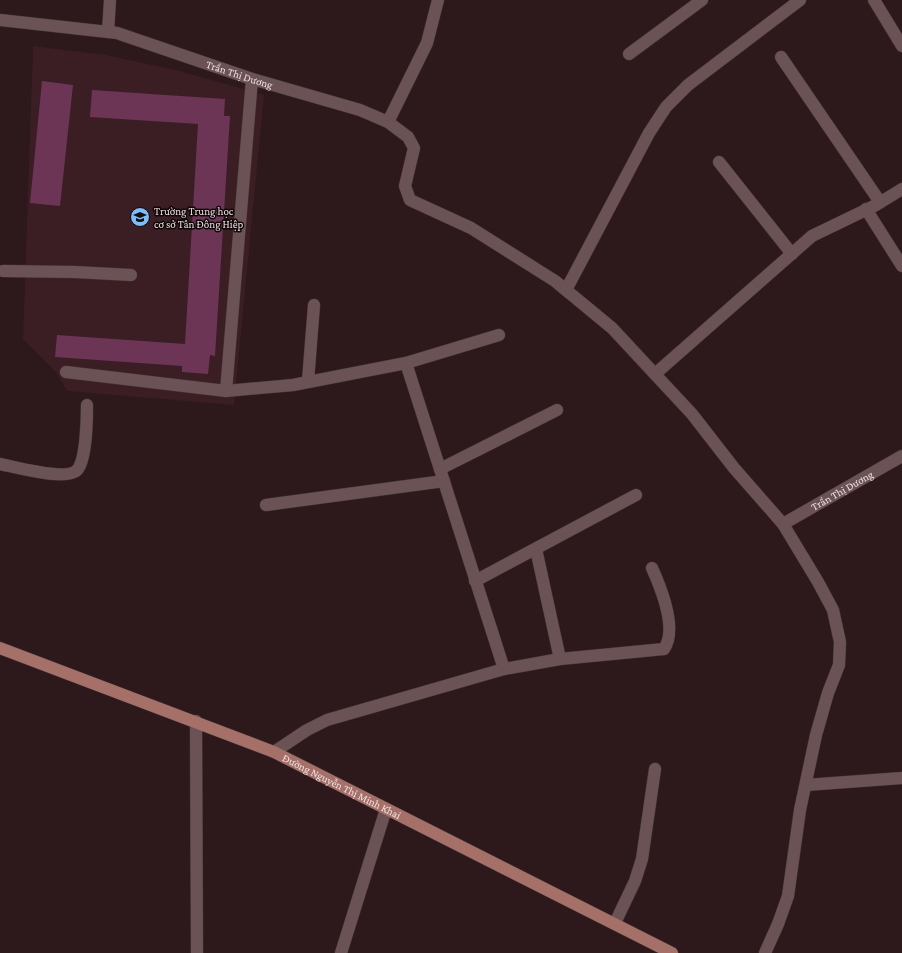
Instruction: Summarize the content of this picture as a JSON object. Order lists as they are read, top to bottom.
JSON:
{
  "streets": {
    "main road": ["Đường Nguyễn Thị Minh Khai"],
    "street": ["Trần Thị Dương"]
  },
  "places": {
    "school or university": ["Trường Trung học cơ sở Tân Đông Hiệp"]
  }
}
